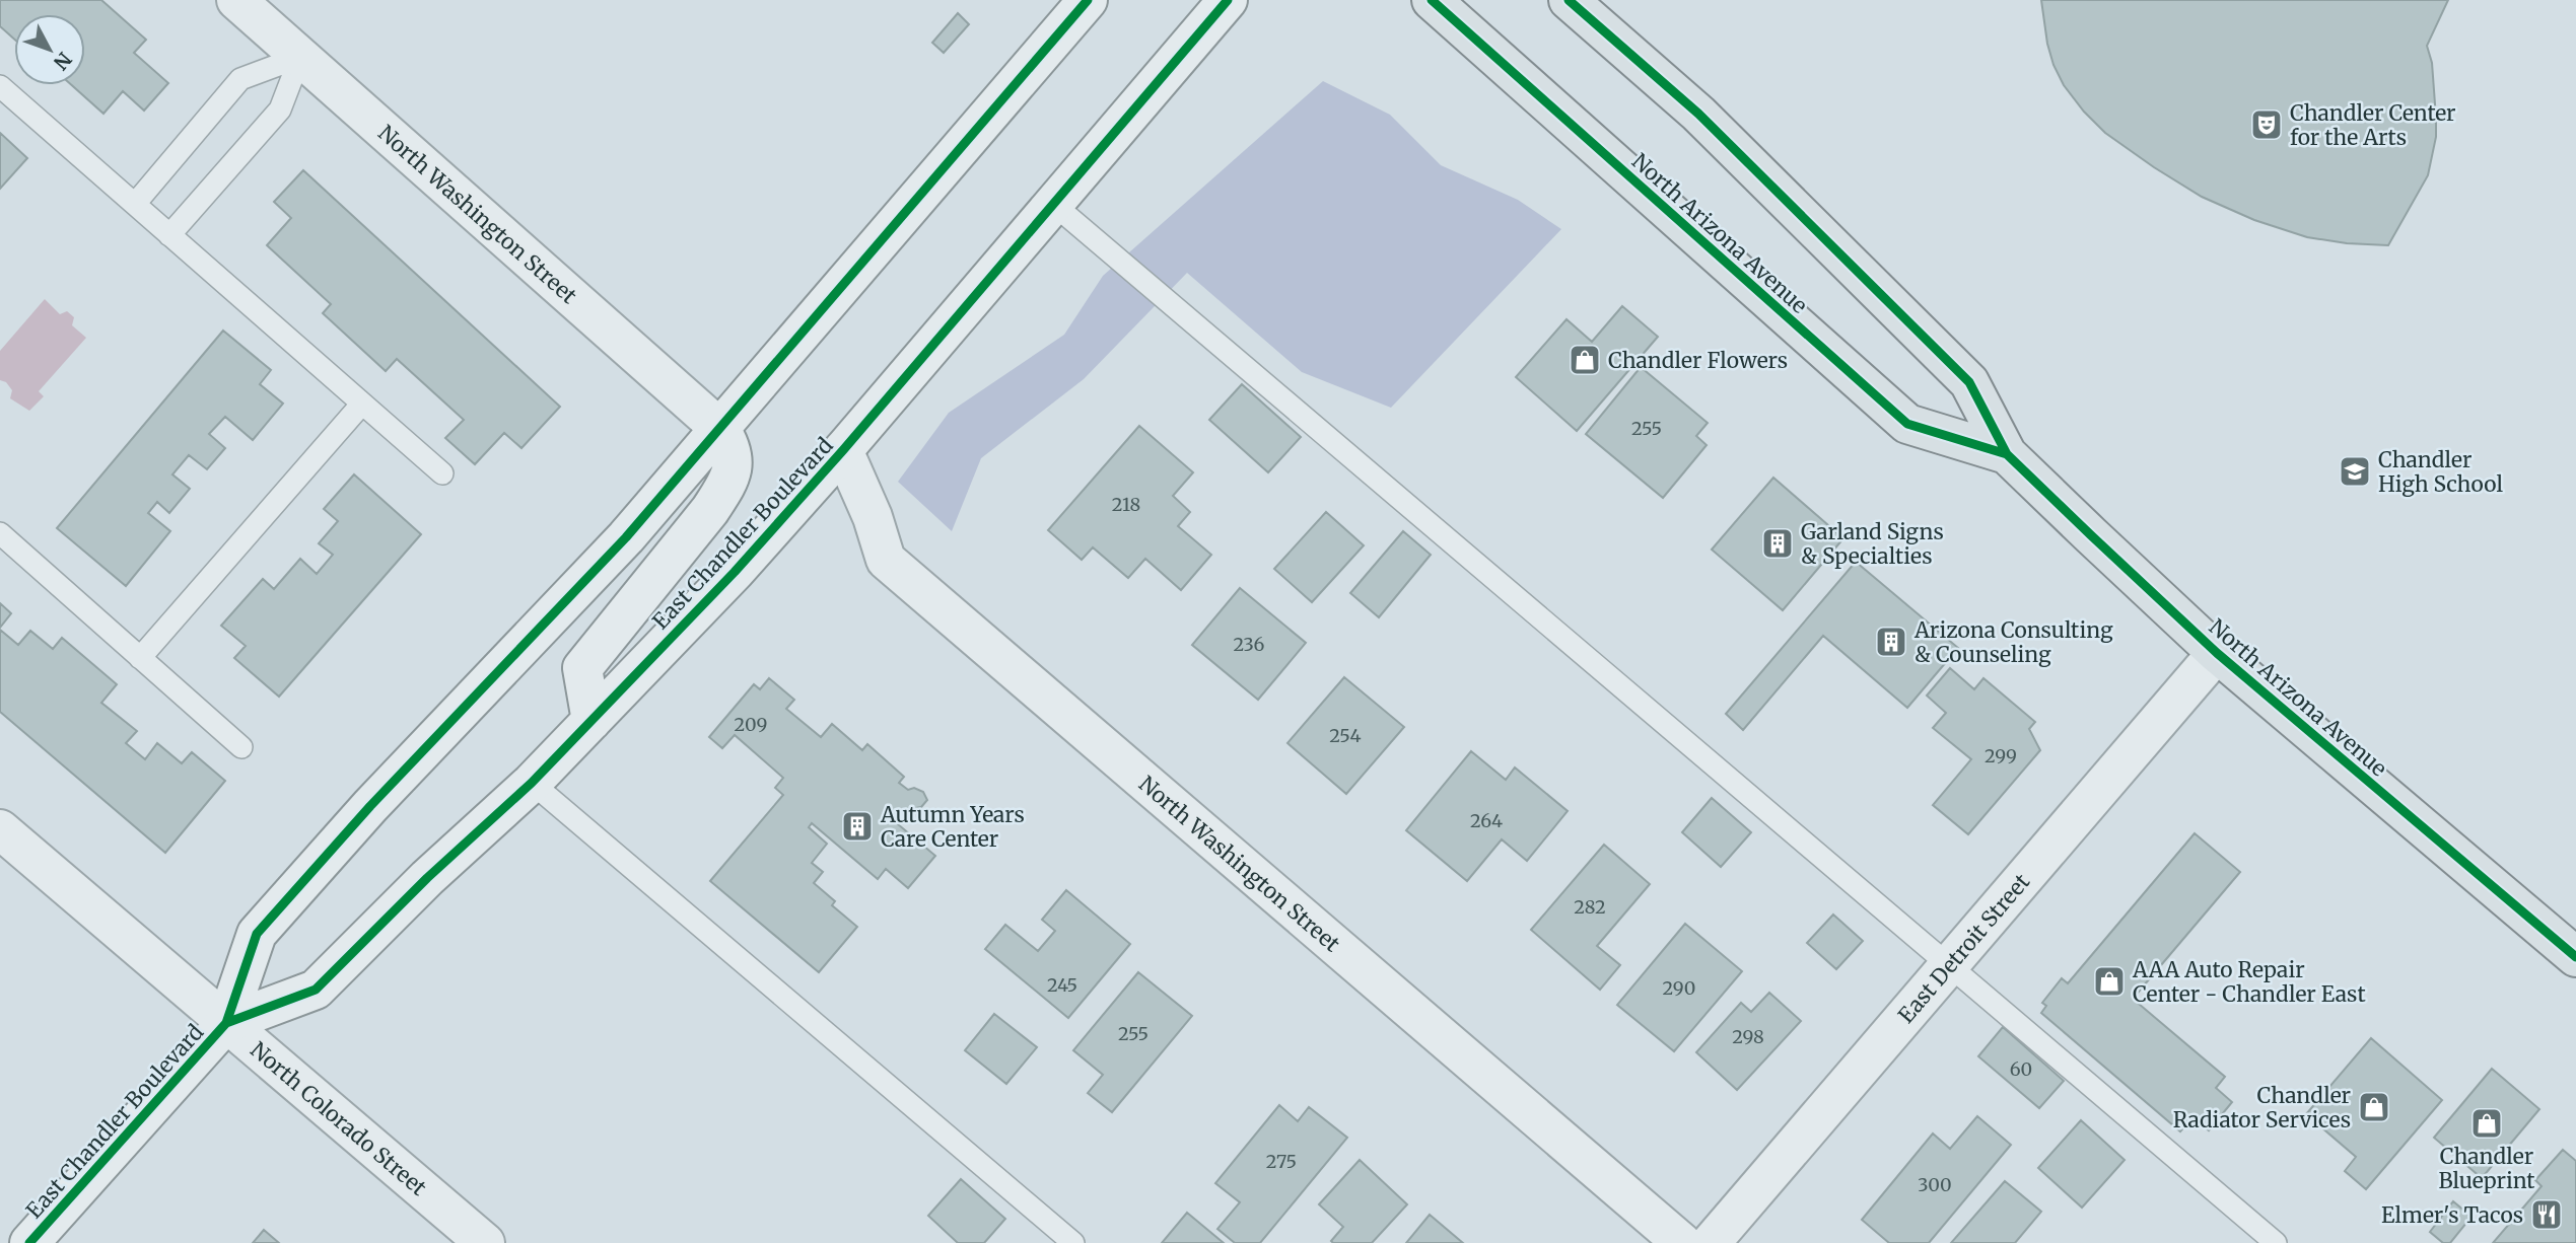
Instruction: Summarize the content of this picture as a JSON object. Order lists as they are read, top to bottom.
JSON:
{
  "streets": {
    "main road": [
      "North Washington Street",
      "North Arizona Avenue",
      "East Chandler Boulevard",
      "East Detroit Street",
      "North Colorado Street"
    ]
  },
  "crossings": [
    ["North Washington Street", "East Chandler Boulevard"],
    ["North Arizona Avenue", "East Detroit Street"],
    ["East Chandler Boulevard", "North Colorado Street"]
  ],
  "places": {
    "theatre": ["Chandler Center for the Arts"],
    "shop": [
      "Chandler Flowers",
      "AAA Auto Repair Center - Chandler East",
      "Chandler Radiator Services",
      "Chandler Blueprint"
    ],
    "school or university": ["Chandler High School"],
    "building": ["Garland Signs & Specialties", "Arizona Consulting & Counseling", "Autumn Years Care Center"],
    "restaurant": ["Elmer's Tacos"]
  },
  "house_numbers": [
    "255",
    "218",
    "236",
    "209",
    "254",
    "299",
    "264",
    "282",
    "245",
    "290",
    "255",
    "298",
    "60",
    "275",
    "300"
  ],
  "north": "bottom right"
}
